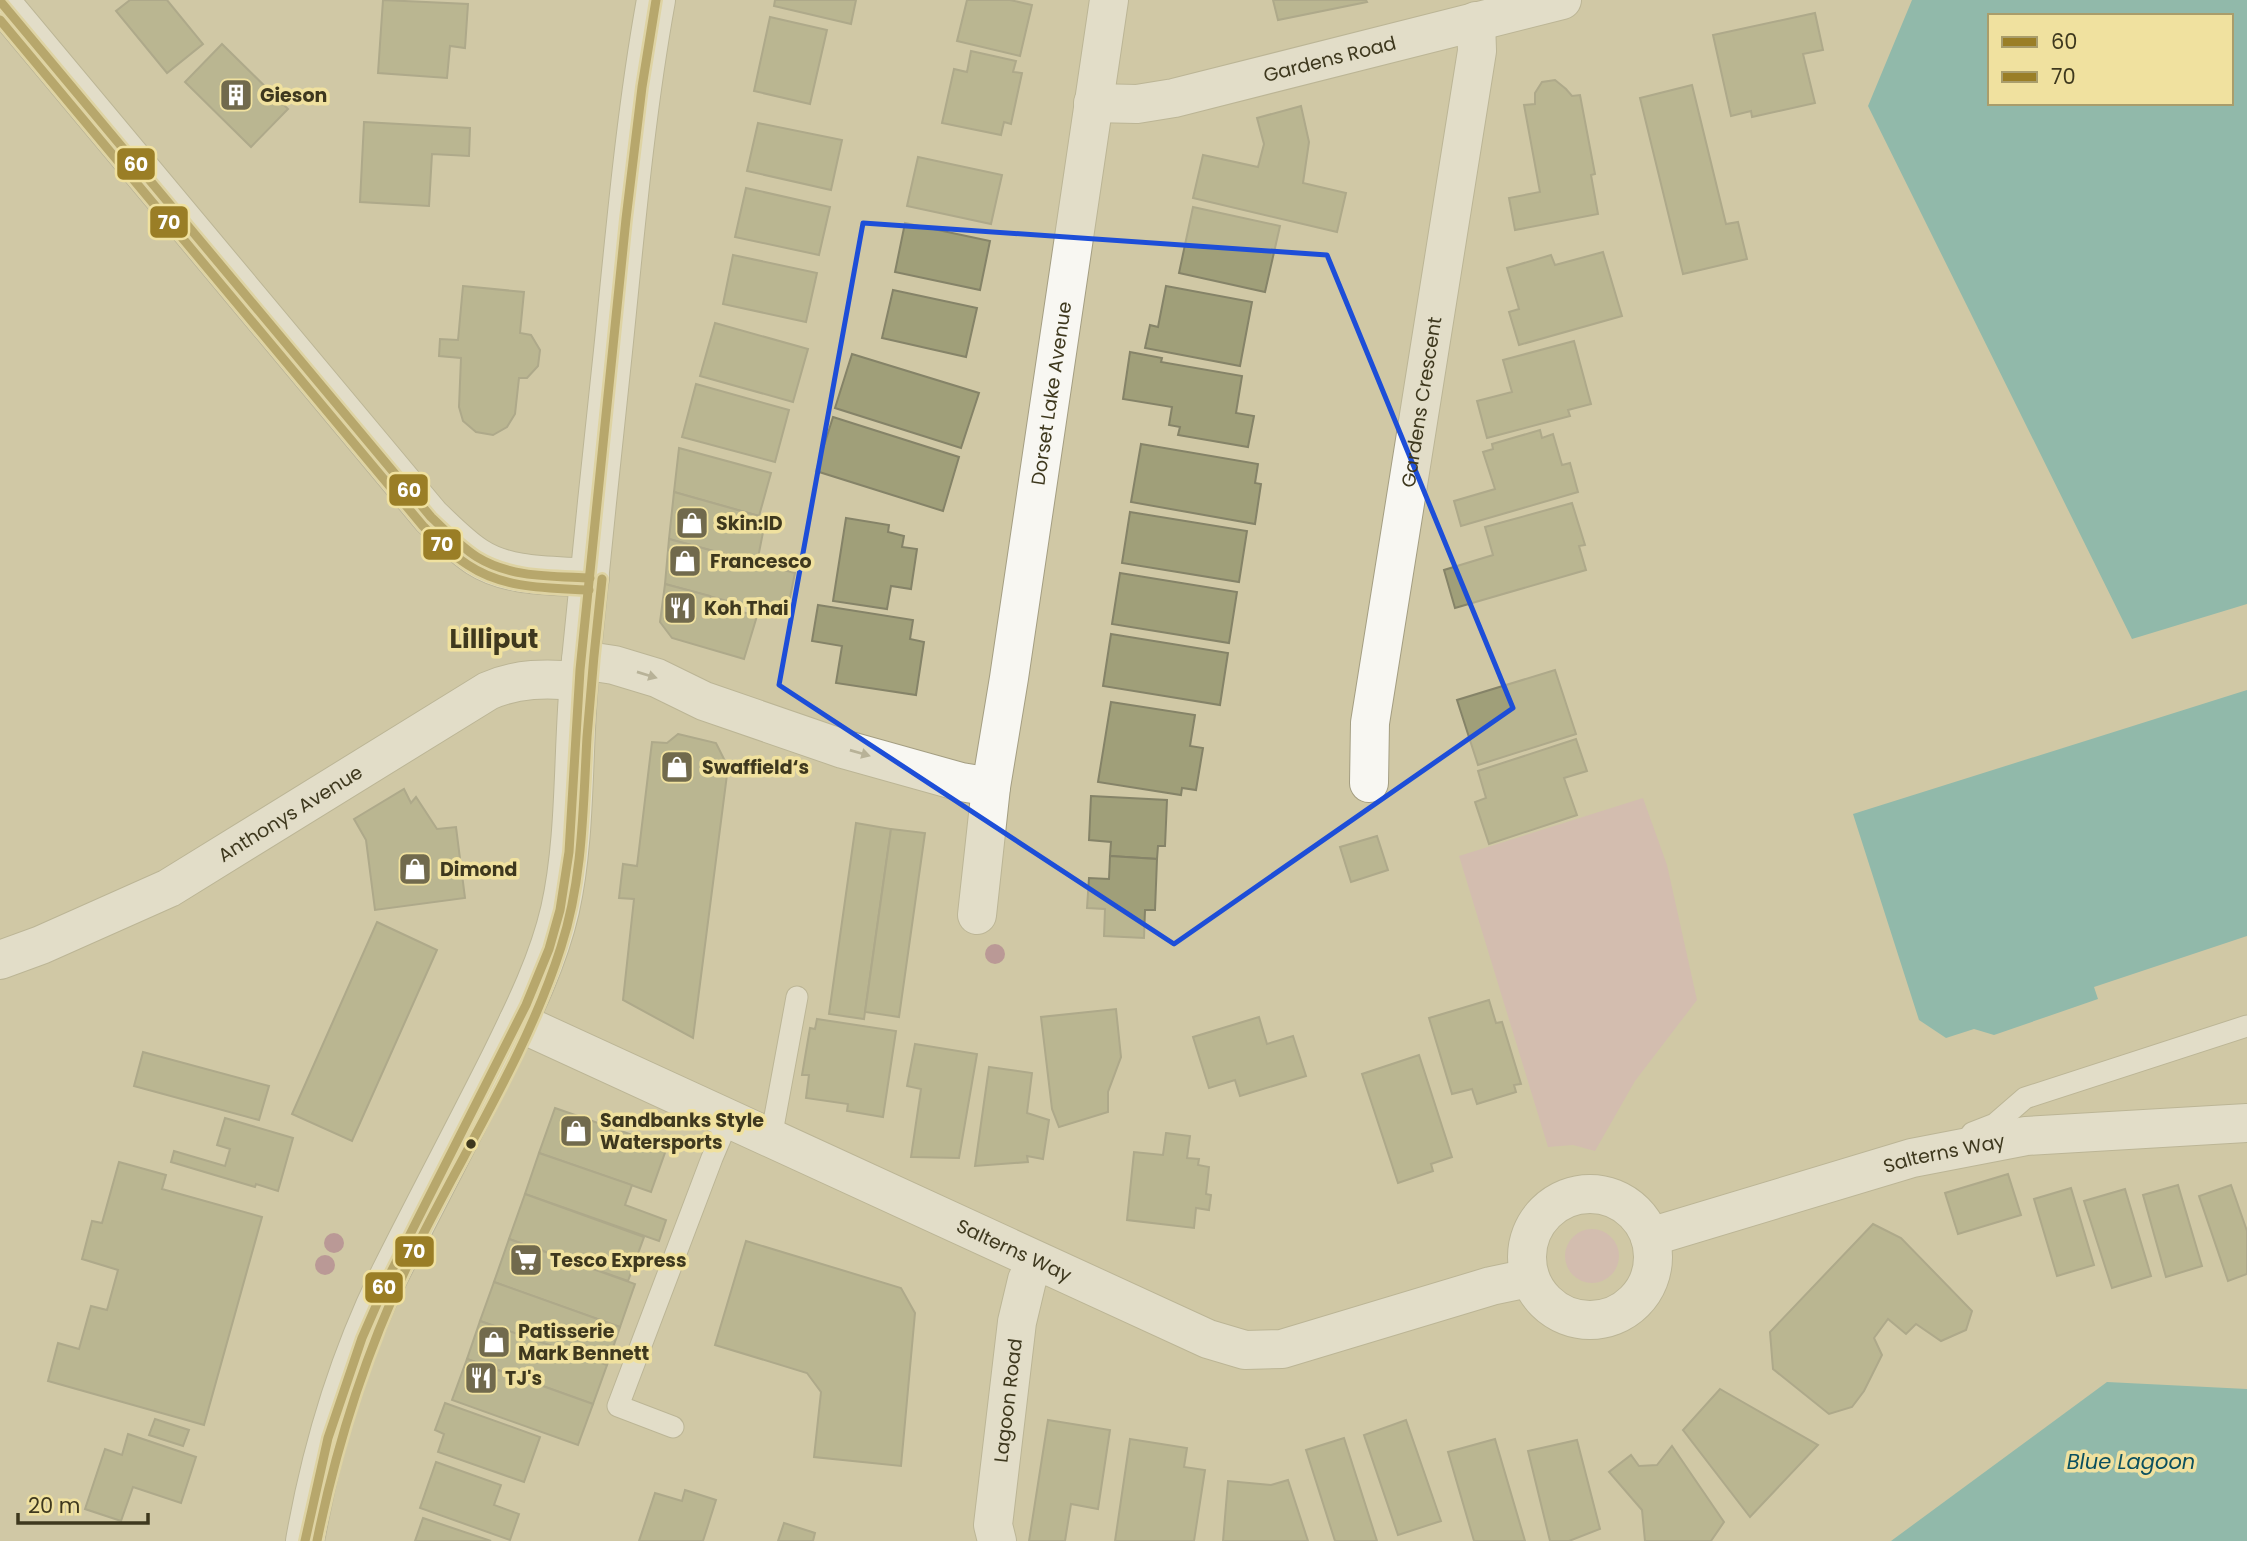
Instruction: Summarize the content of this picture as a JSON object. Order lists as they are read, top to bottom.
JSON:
{
  "streets": {
    "street": [
      "Gardens Road",
      "Dorset Lake Avenue",
      "Gardens Crescent",
      "Anthonys Avenue",
      "Salterns Way",
      "Lagoon Road"
    ]
  },
  "crossings": [
    ["Gardens Road", "Dorset Lake Avenue"],
    ["Gardens Road", "Gardens Crescent"],
    ["Salterns Way", "Lagoon Road"]
  ],
  "districts": ["Lilliput"],
  "water": ["Blue Lagoon"],
  "places": {
    "building": ["Gieson"],
    "shop": [
      "Skin:ID",
      "Francesco",
      "Swaffield‘s",
      "Dimond",
      "Sandbanks Style Watersports",
      "Patisserie Mark Bennett"
    ],
    "restaurant": ["Koh Thai", "TJ's"],
    "supermarket": ["Tesco Express"]
  },
  "lines": ["transit line 60", "transit line 70"],
  "legend": ["60", "70"],
  "scale_bar": "20 m"
}
